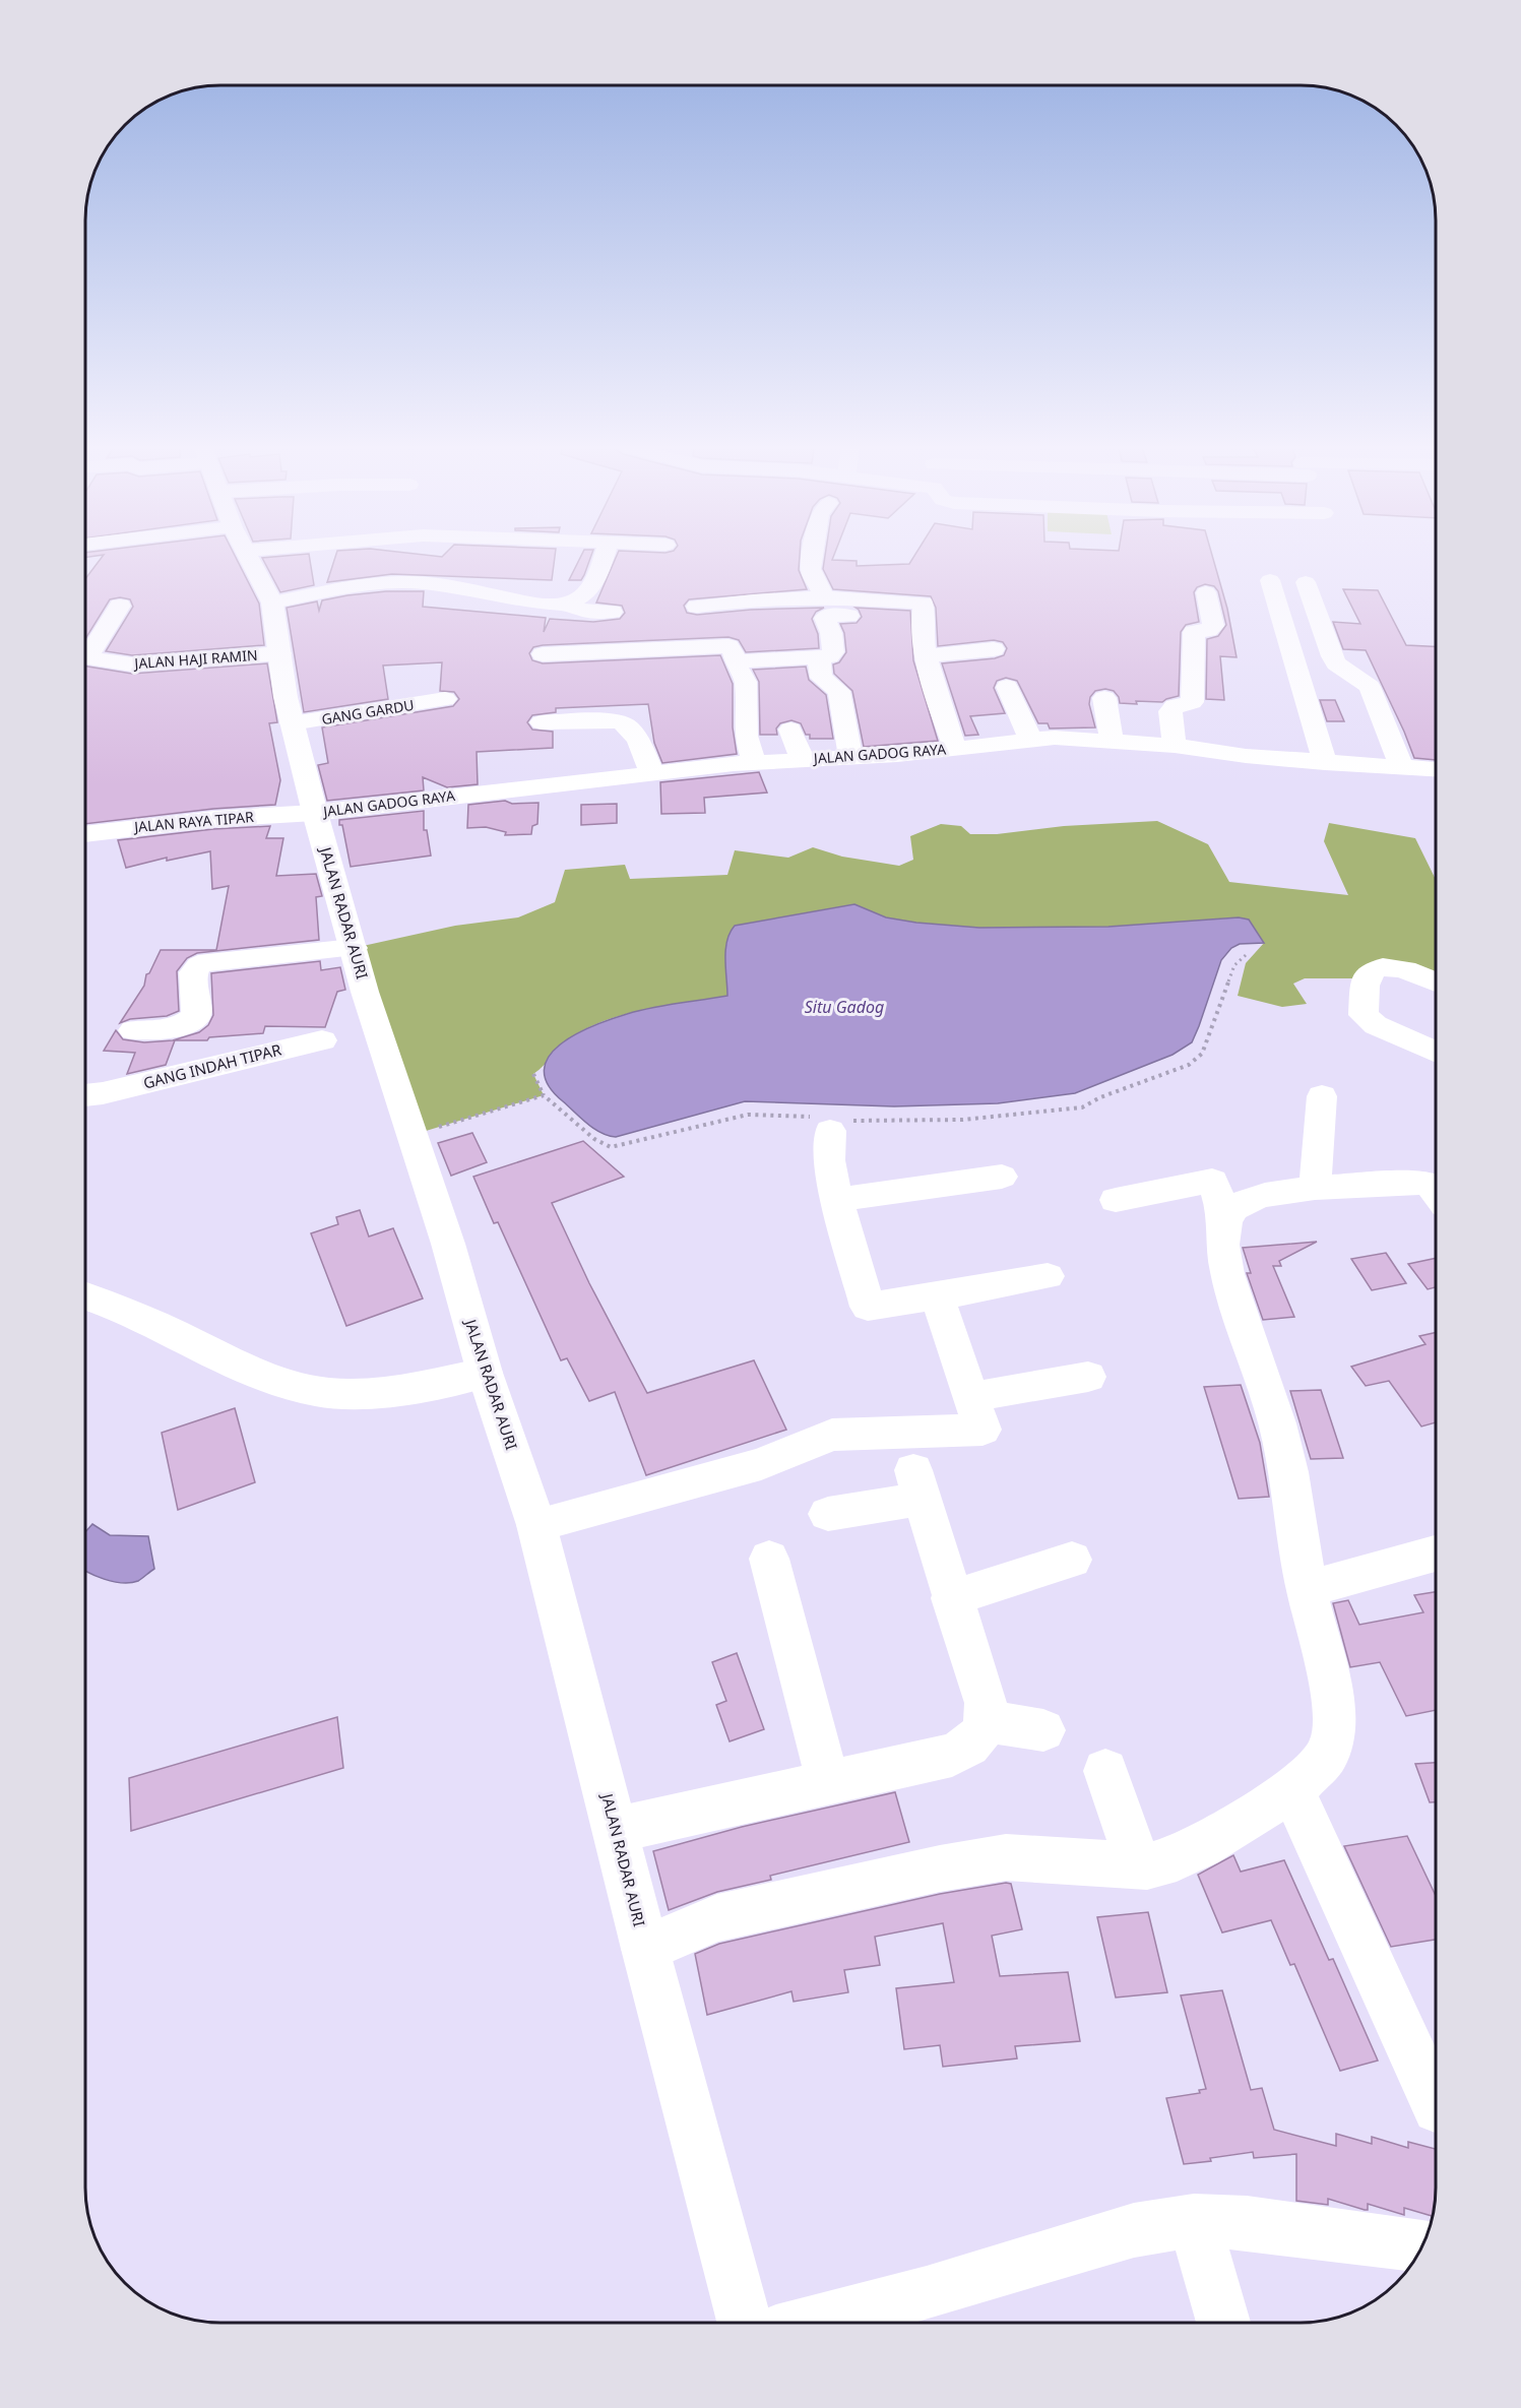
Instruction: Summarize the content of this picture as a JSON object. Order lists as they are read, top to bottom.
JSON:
{
  "streets": {
    "street": [
      "JALAN HAJI RAMIN",
      "GANG GARDU",
      "JALAN GADOG RAYA",
      "JALAN RAYA TIPAR",
      "JALAN RADAR AURI",
      "GANG INDAH TIPAR"
    ]
  },
  "crossings": [
    ["JALAN HAJI RAMIN", "JALAN RADAR AURI"],
    ["GANG GARDU", "JALAN RADAR AURI"],
    ["JALAN GADOG RAYA", "JALAN RAYA TIPAR"],
    ["JALAN GADOG RAYA", "JALAN RADAR AURI"],
    ["JALAN RAYA TIPAR", "JALAN RADAR AURI"]
  ],
  "water": ["Situ Gadog"]
}
